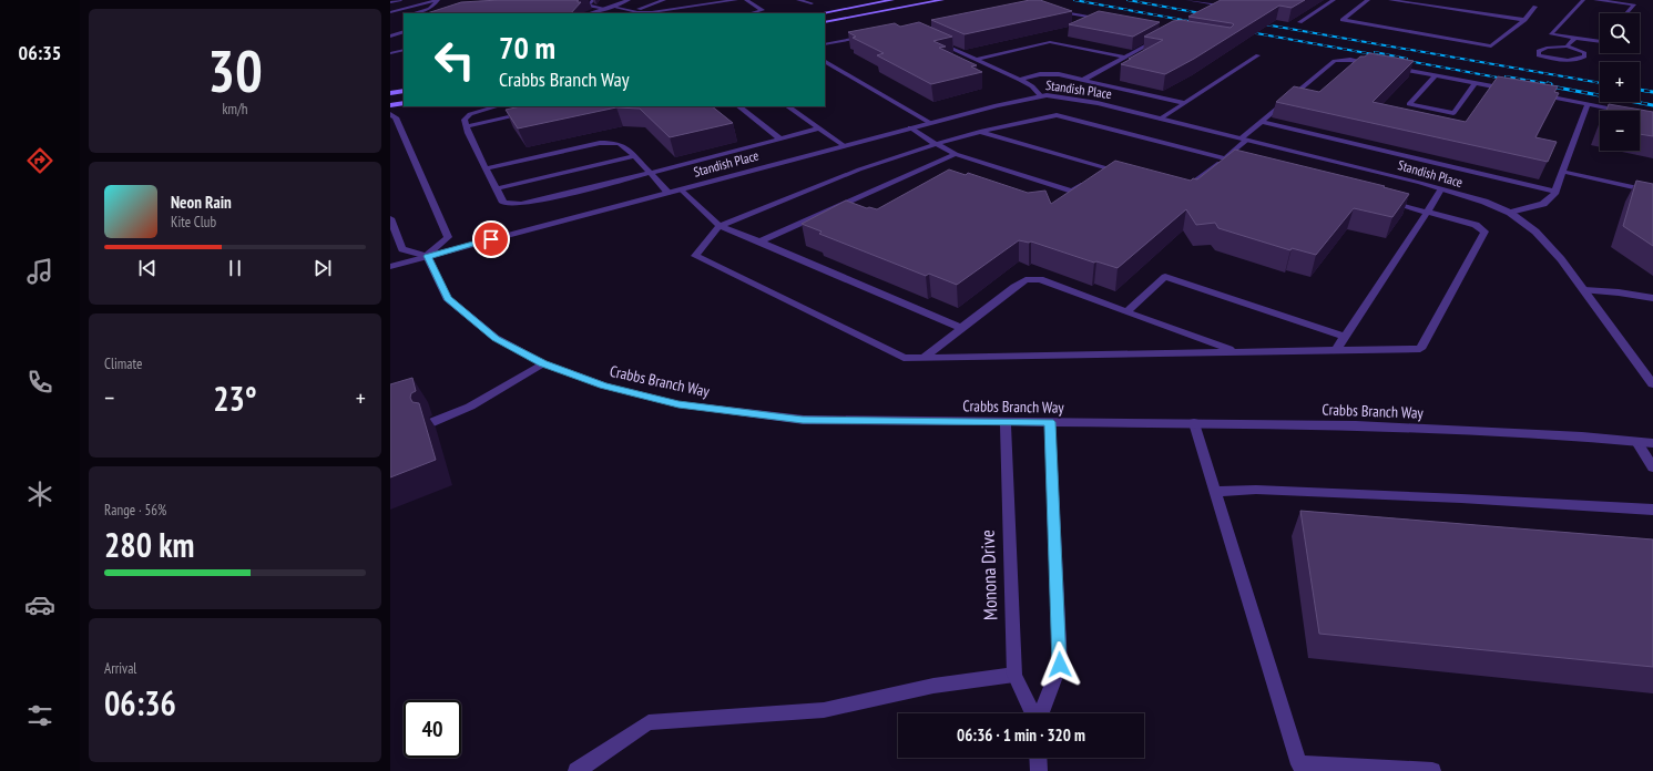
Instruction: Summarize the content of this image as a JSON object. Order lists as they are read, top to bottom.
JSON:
{
  "streets": {
    "street": ["Standish Place", "Crabbs Branch Way", "Monona Drive"]
  },
  "crossings": [
    ["Standish Place", "Crabbs Branch Way"],
    ["Crabbs Branch Way", "Monona Drive"]
  ],
  "page": {
    "tabs": "06:35",
    "tile": [
      ["30", "km/h"],
      "Climate",
      ["Range · 56%", "280 km"],
      ["Arrival", "06:36"]
    ],
    "map_buttons": ["+", "−"],
    "turn": ["70 m", "Crabbs Branch Way"],
    "song": ["Neon Rain", "Kite Club"],
    "heat": ["−", "23°", "+"],
    "limit": "40",
    "trip": "06:36 · 1 min · 320 m"
  }
}
